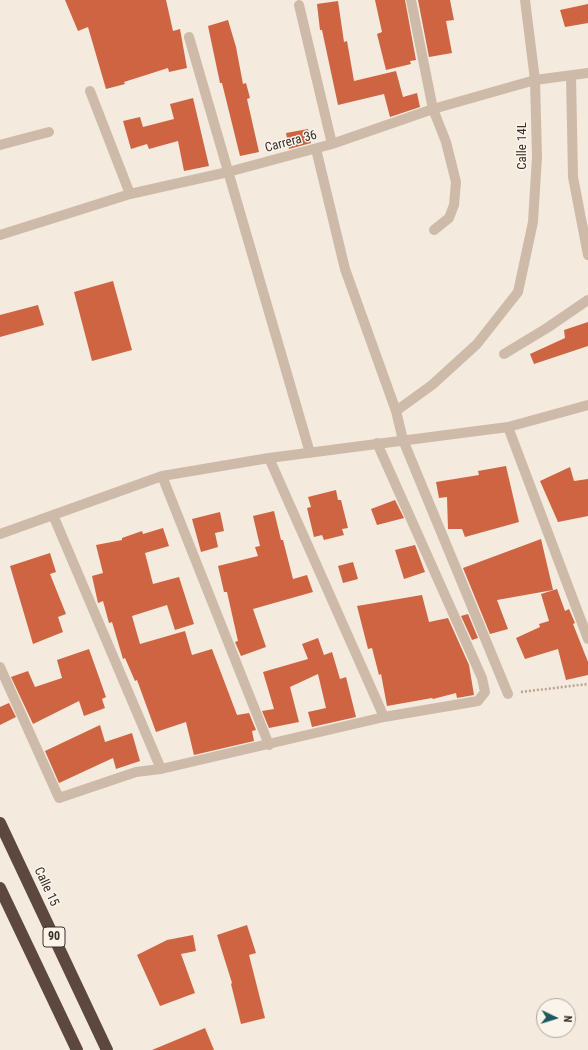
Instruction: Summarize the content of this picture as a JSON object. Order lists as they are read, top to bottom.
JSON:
{
  "streets": {
    "highway": ["Calle 15", "90"],
    "street": ["Carrera 36", "Calle 14L"]
  },
  "crossings": [
    ["Carrera 36", "Calle 14L"]
  ],
  "north": "right"
}
